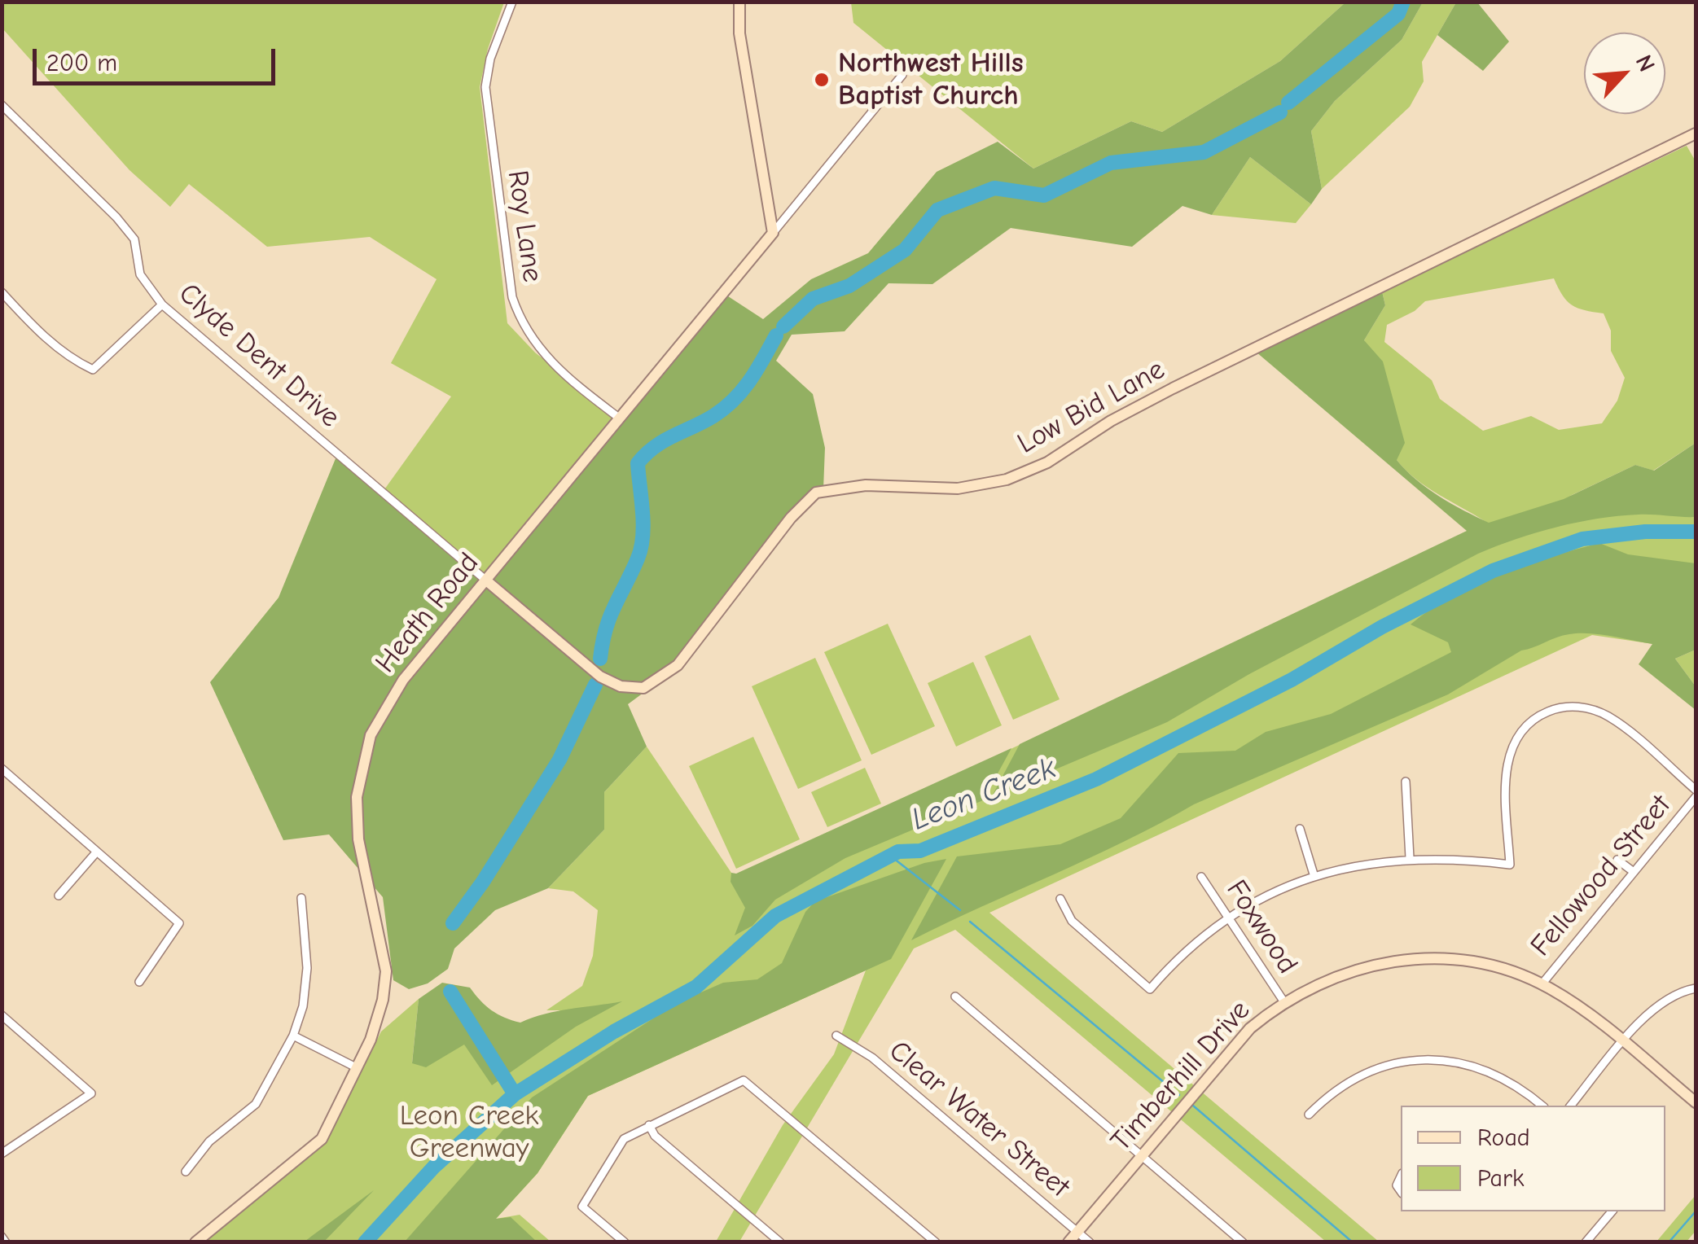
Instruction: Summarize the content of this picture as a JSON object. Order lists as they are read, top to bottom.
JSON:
{
  "streets": {
    "street": [
      "Roy Lane",
      "Clyde Dent Drive",
      "Low Bid Lane",
      "Heath Road",
      "Fellowood Street",
      "Foxwood",
      "Timberhill Drive",
      "Clear Water Street"
    ]
  },
  "crossings": [
    ["Roy Lane", "Heath Road"],
    ["Clyde Dent Drive", "Low Bid Lane"],
    ["Clyde Dent Drive", "Heath Road"],
    ["Low Bid Lane", "Heath Road"],
    ["Fellowood Street", "Timberhill Drive"],
    ["Foxwood", "Timberhill Drive"],
    ["Timberhill Drive", "Clear Water Street"]
  ],
  "water": ["Leon Creek"],
  "parks": ["Leon Creek Greenway"],
  "places": ["Northwest Hills Baptist Church"],
  "legend": ["Road", "Park"],
  "scale_bar": "200 m",
  "north": "top right"
}
